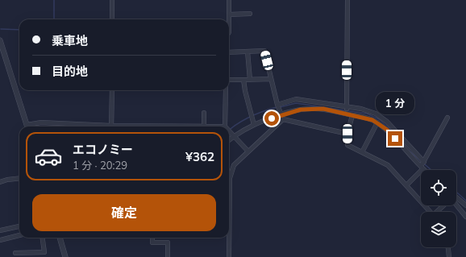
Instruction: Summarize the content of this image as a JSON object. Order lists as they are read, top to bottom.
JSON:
{
  "page": {
    "banner": ["乗車地", "目的地"],
    "bubble": "1 分",
    "list": [
      {
        "name": "エコノミー",
        "note": "1 分 · 20:29",
        "value": "¥362"
      }
    ],
    "buttons": "確定"
  }
}
